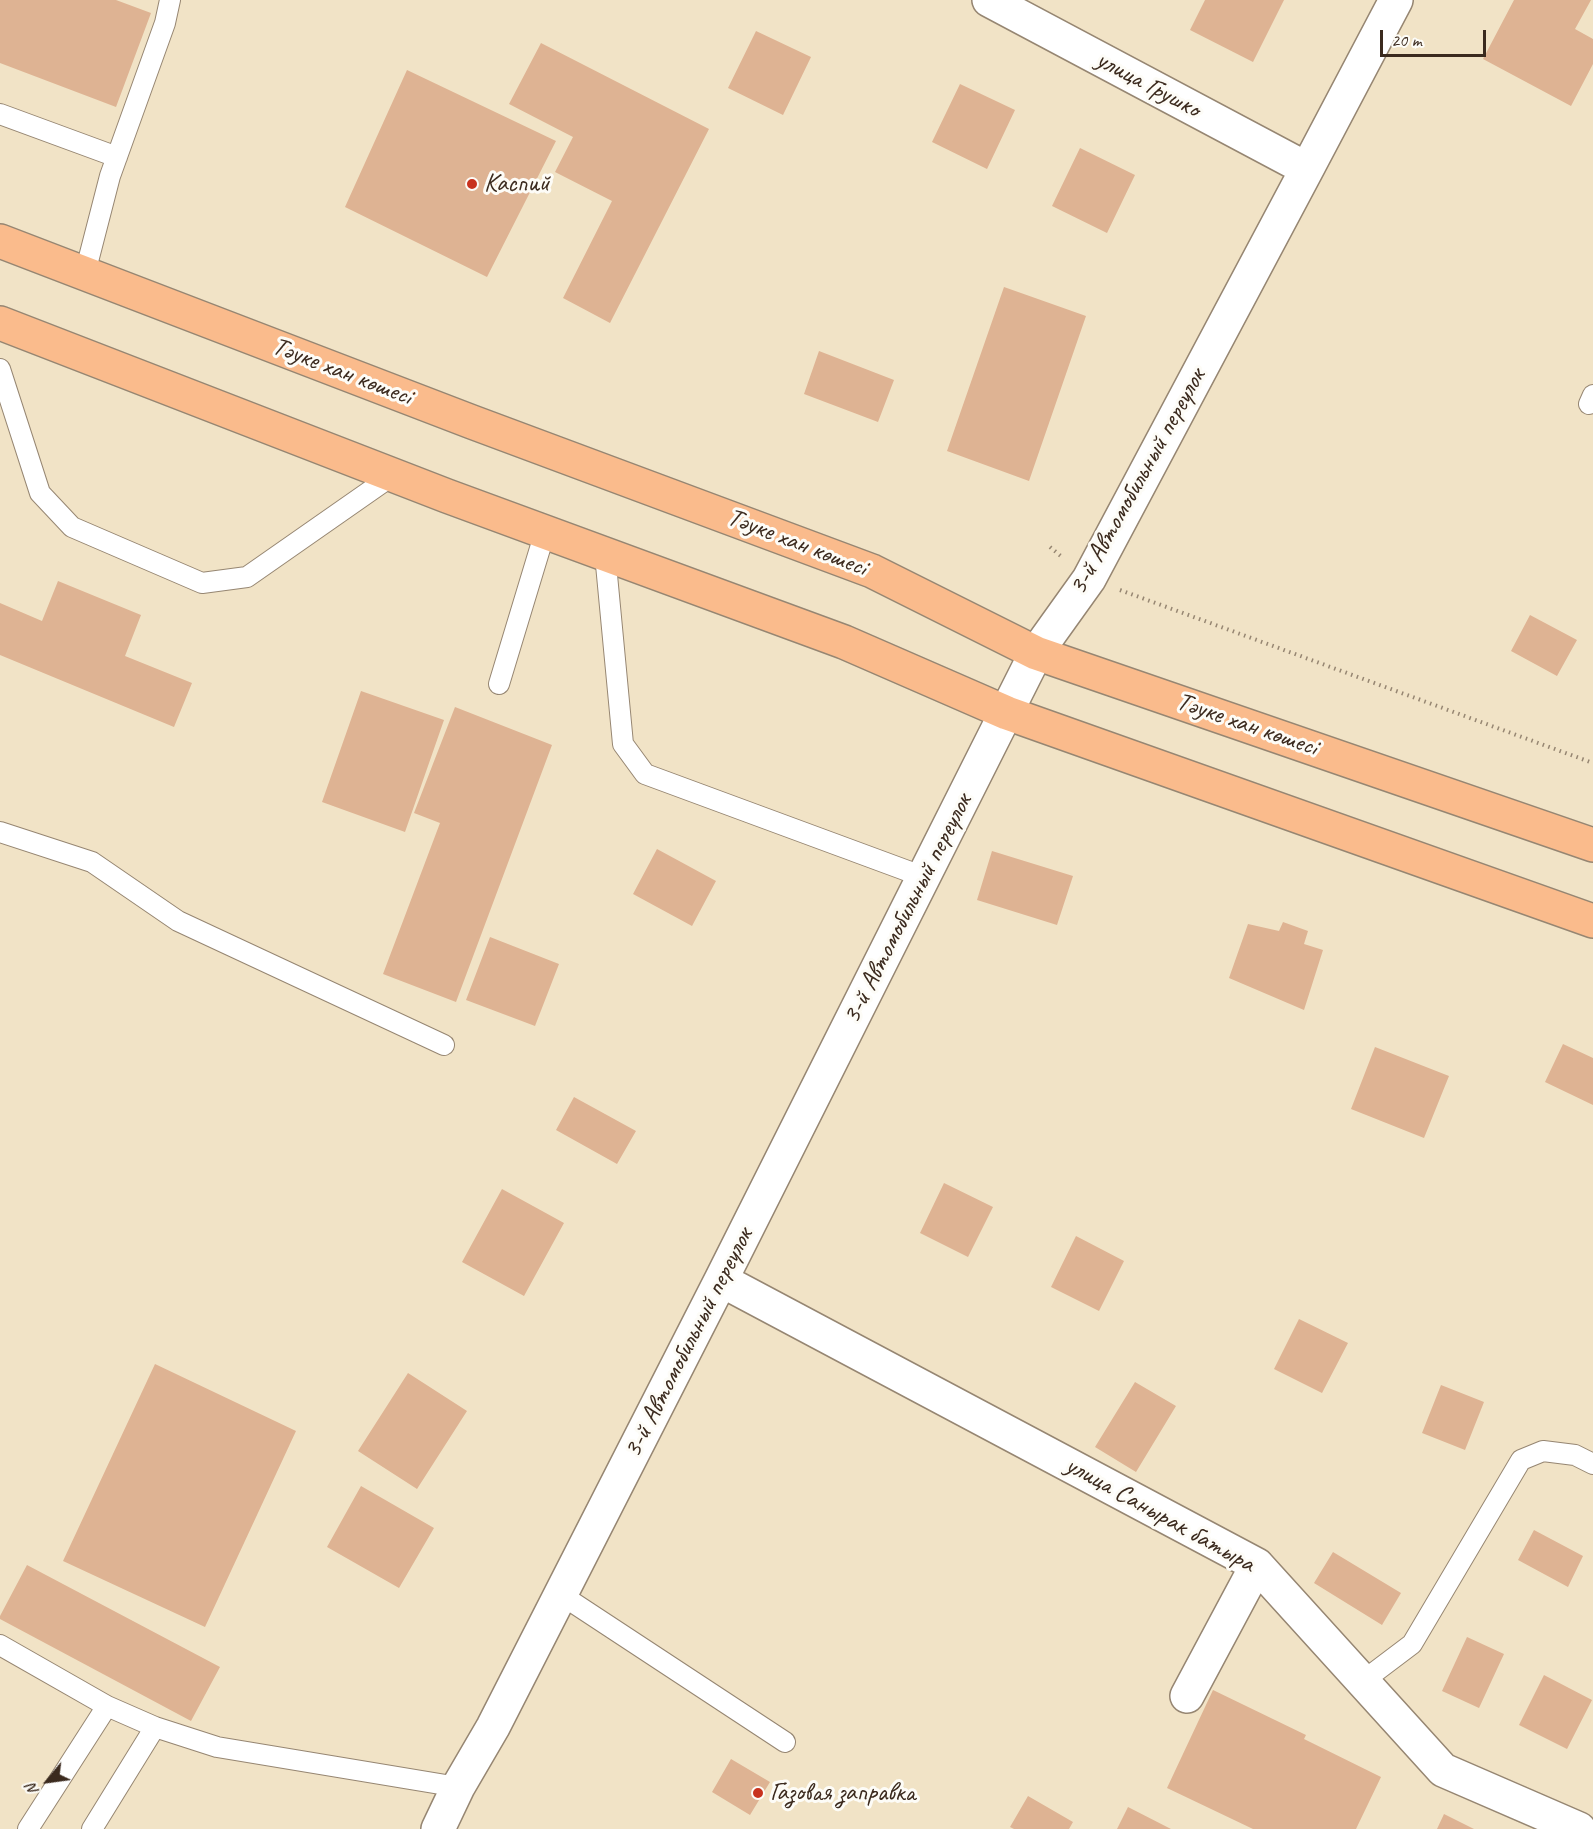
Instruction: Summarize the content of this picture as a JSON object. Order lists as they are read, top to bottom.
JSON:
{
  "streets": {
    "main road": ["Тәуке хан көшесі"],
    "street": ["улица Грушко", "3-й Автомобильный переулок", "улица Санырак батыра"]
  },
  "crossings": [
    ["улица Грушко", "3-й Автомобильный переулок"],
    ["Тәуке хан көшесі", "3-й Автомобильный переулок"],
    ["3-й Автомобильный переулок", "улица Санырак батыра"]
  ],
  "places": ["Каспий", "Газовая заправка"],
  "scale_bar": "20 m",
  "north": "bottom left"
}
